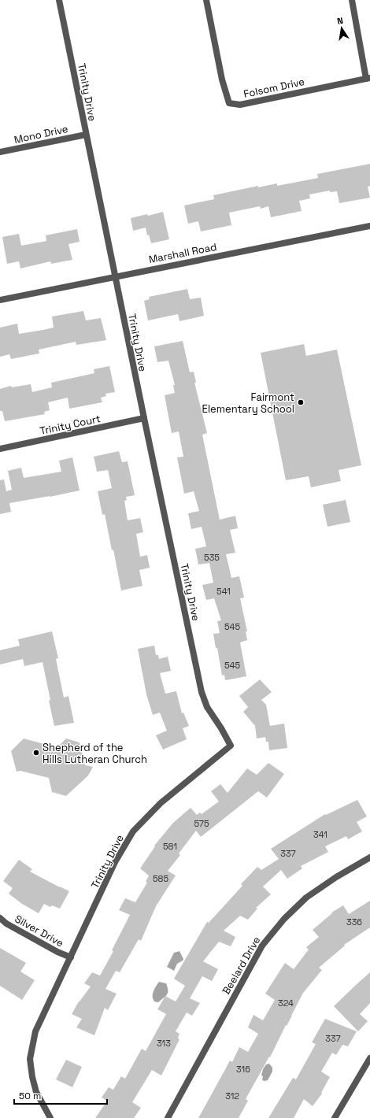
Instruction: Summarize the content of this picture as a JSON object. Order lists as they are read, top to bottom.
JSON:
{
  "streets": {
    "street": [
      "Folsom Drive",
      "Trinity Drive",
      "Mono Drive",
      "Marshall Road",
      "Trinity Court",
      "Silver Drive",
      "Beelard Drive"
    ]
  },
  "crossings": [
    ["Trinity Drive", "Mono Drive"],
    ["Trinity Drive", "Marshall Road"],
    ["Trinity Drive", "Trinity Court"],
    ["Trinity Drive", "Silver Drive"]
  ],
  "places": ["Fairmont Elementary School", "Shepherd of the Hills Lutheran Church"],
  "house_numbers": [
    "535",
    "541",
    "545",
    "545",
    "575",
    "341",
    "581",
    "337",
    "585",
    "336",
    "324",
    "337",
    "313",
    "316",
    "312"
  ],
  "scale_bar": "50 m",
  "north": "top"
}
